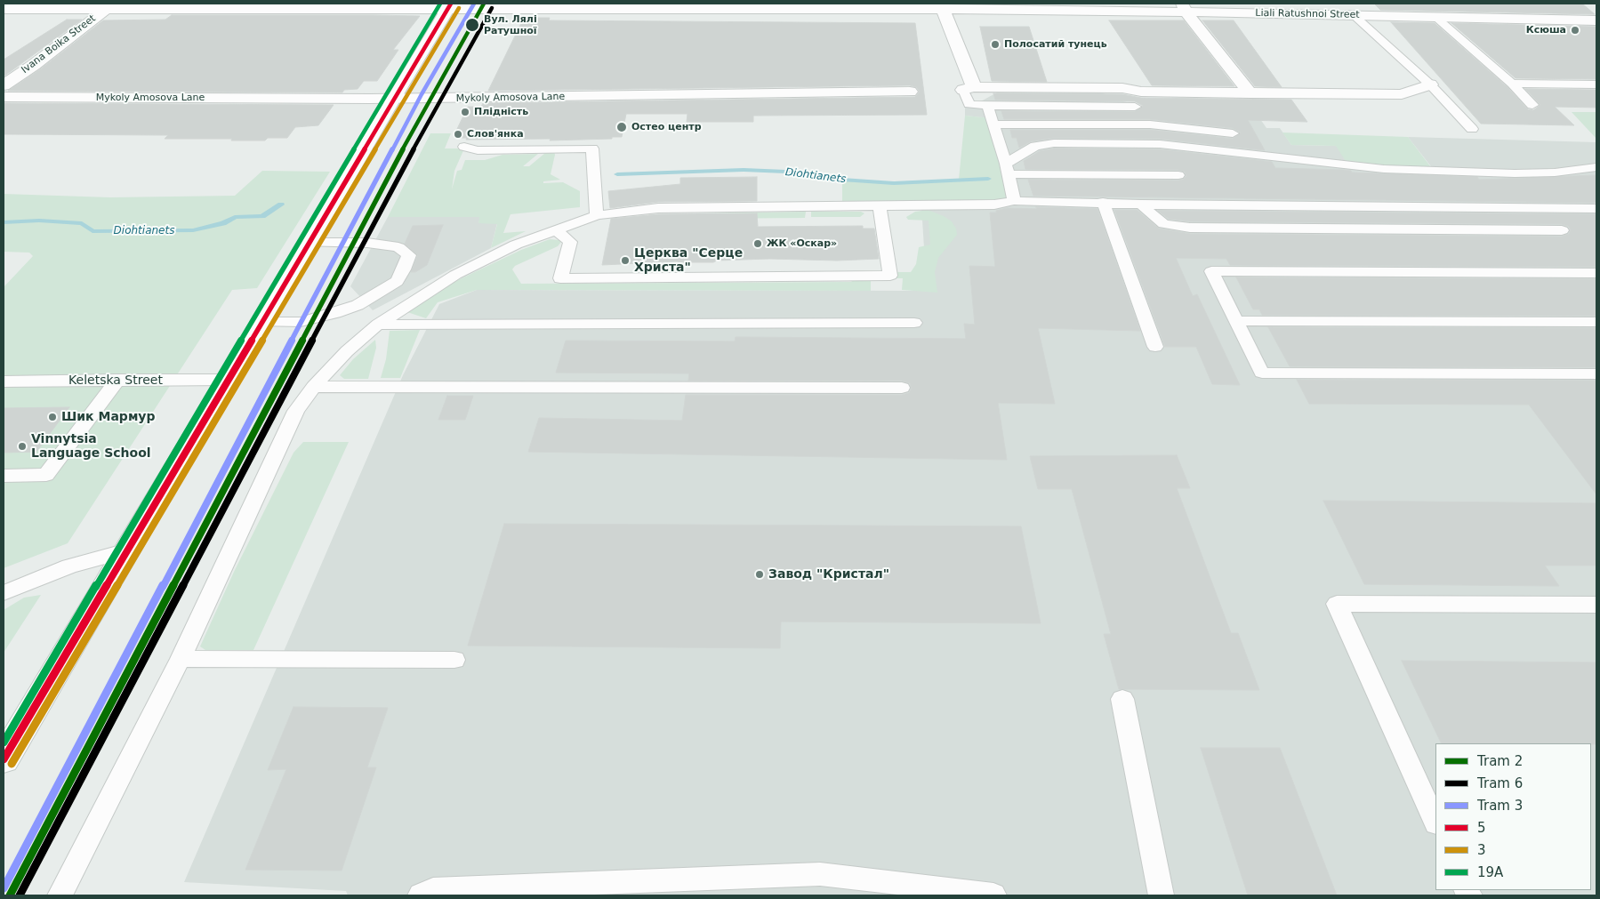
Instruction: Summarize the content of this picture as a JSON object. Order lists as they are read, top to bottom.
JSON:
{
  "streets": {
    "street": ["Liali Ratushnoi Street", "Ivana Boika Street", "Mykoly Amosova Lane"],
    "lane": ["Keletska Street"]
  },
  "crossings": [
    ["Liali Ratushnoi Street", "Ivana Boika Street"]
  ],
  "water": ["Diohtianets"],
  "places": [
    "Вул. Лялі Ратушної",
    "Ксюша",
    "Полосатий тунець",
    "Плідність",
    "Остео центр",
    "Слов'янка",
    "ЖК «Оскар»",
    "Церква \"Серце Христа\"",
    "Шик Мармур",
    "Vinnytsia Language School",
    "Завод \"Кристал\""
  ],
  "lines": [
    "tram line 2",
    "tram line 3",
    "transit line 5",
    "transit line 19А",
    "tram line 6",
    "transit line 3"
  ],
  "legend": [
    "Tram 2",
    "Tram 6",
    "Tram 3",
    "5",
    "3",
    "19А"
  ]
}
